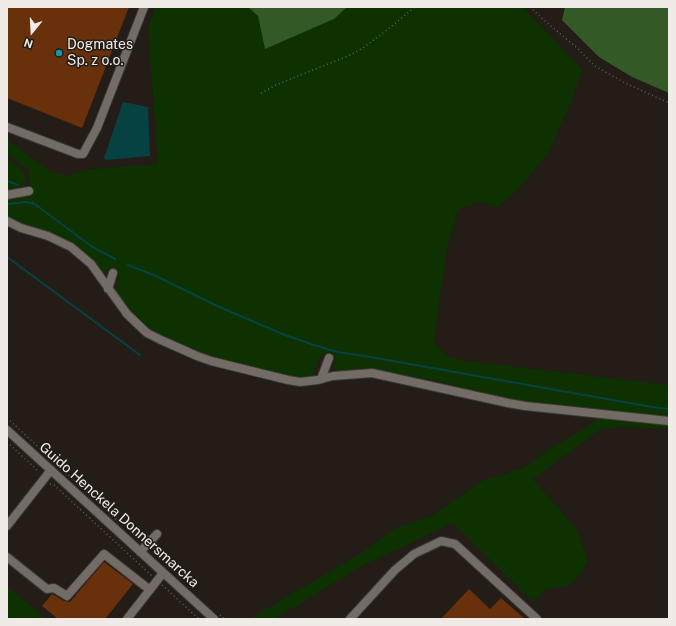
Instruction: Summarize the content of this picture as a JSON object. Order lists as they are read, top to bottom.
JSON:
{
  "streets": {
    "street": ["Guido Henckela Donnersmarcka"]
  },
  "places": ["Dogmates Sp. z o.o."],
  "north": "bottom"
}
